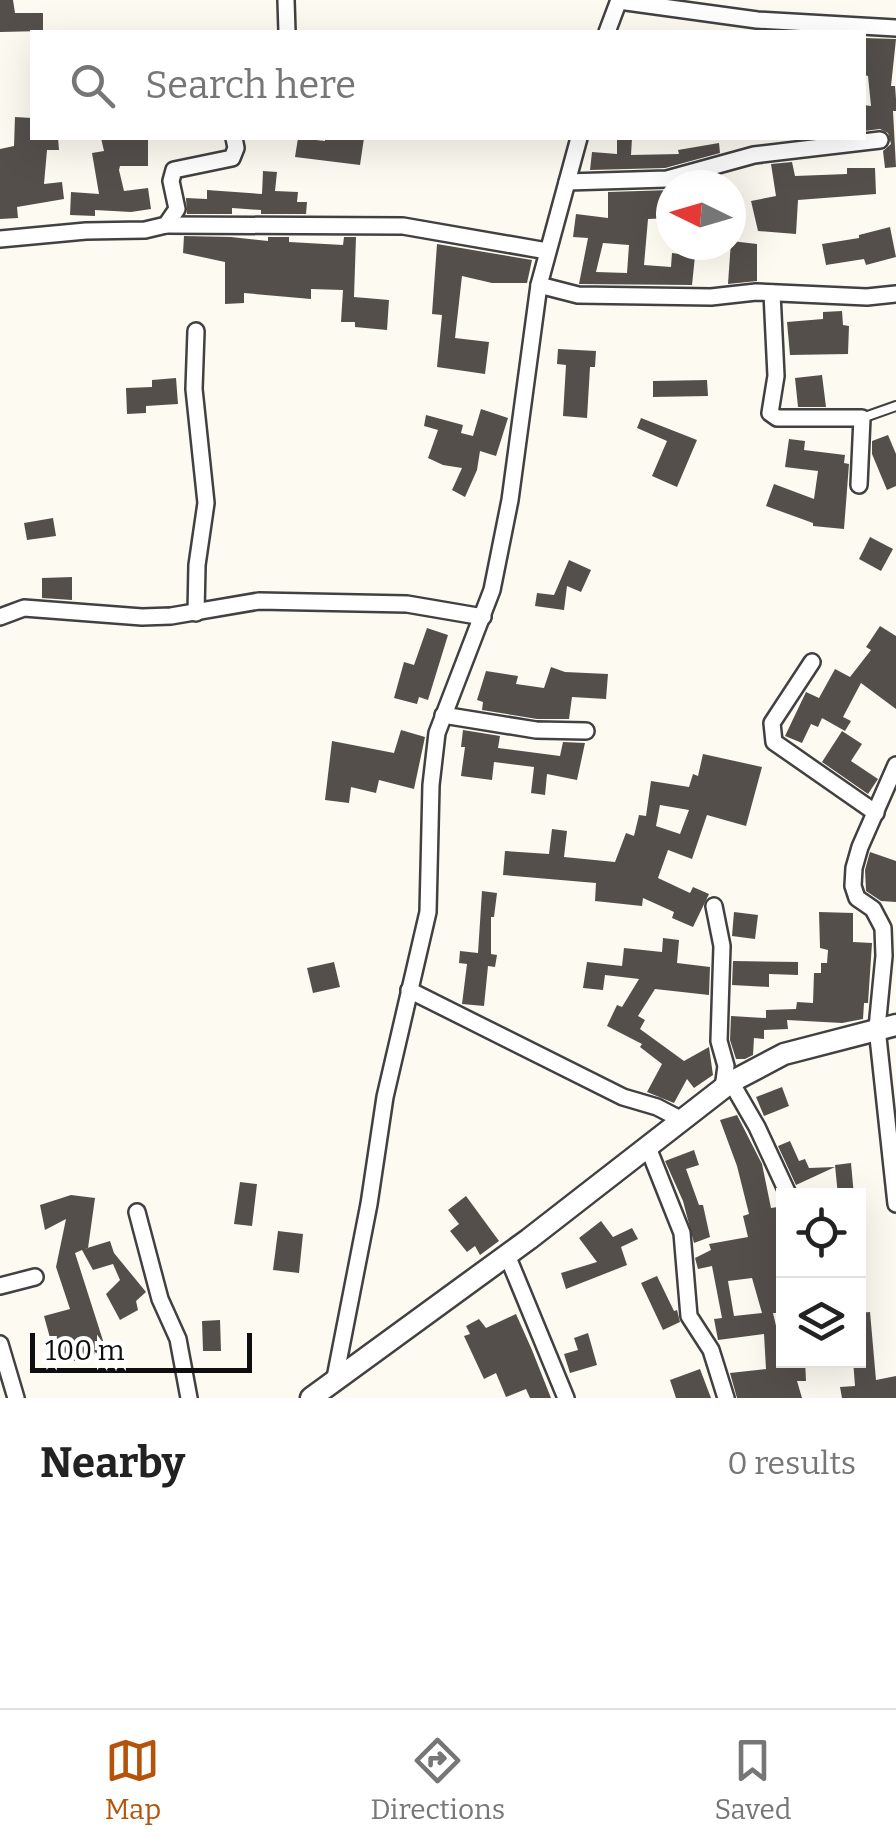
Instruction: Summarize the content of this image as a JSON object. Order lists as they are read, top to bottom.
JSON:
{
  "scale_bar": "100 m",
  "north": "left",
  "page": {
    "search": "Search here",
    "scale": "100 m",
    "heading": ["Nearby", "0 results"],
    "nav": ["Map", "Directions", "Saved"]
  }
}
